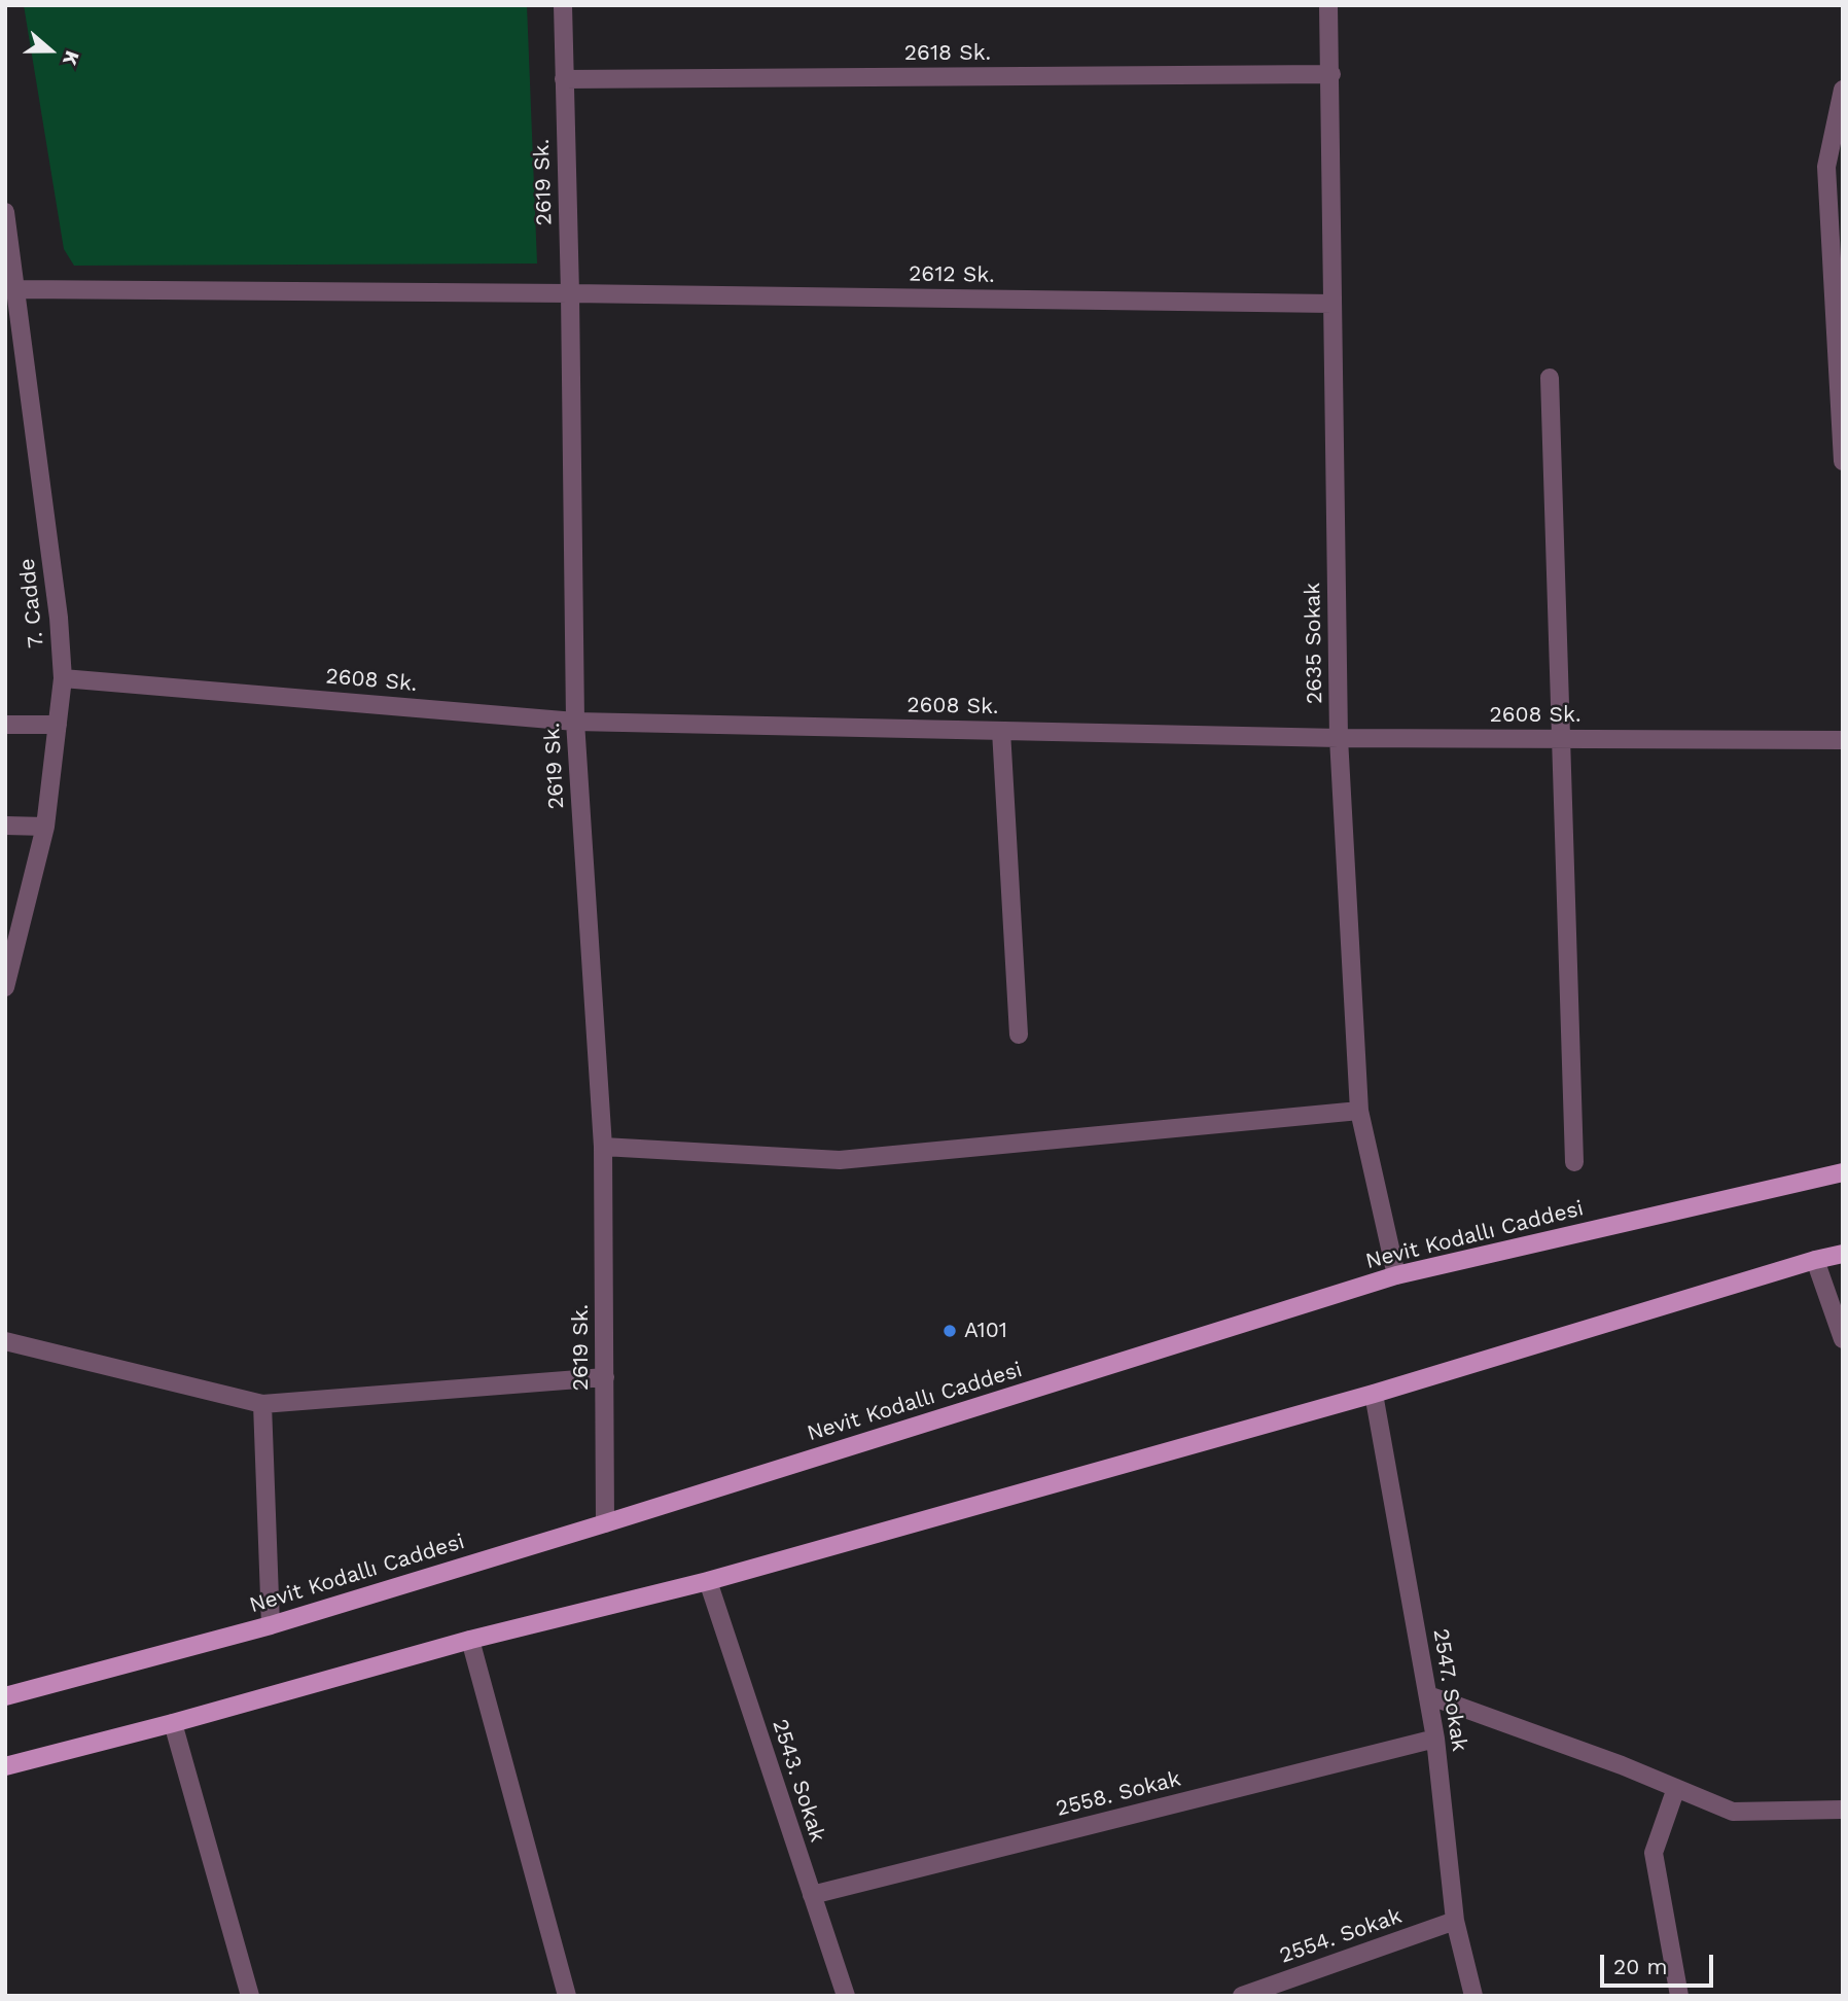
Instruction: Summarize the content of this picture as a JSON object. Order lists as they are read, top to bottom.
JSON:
{
  "streets": {
    "main road": ["Nevit Kodallı Caddesi"],
    "street": [
      "2618 Sk.",
      "2619 Sk.",
      "2612 Sk.",
      "7. Cadde",
      "2635 Sokak",
      "2608 Sk.",
      "2547. Sokak",
      "2543. Sokak",
      "2558. Sokak",
      "2554. Sokak"
    ]
  },
  "crossings": [
    ["2618 Sk.", "2619 Sk."],
    ["2618 Sk.", "2635 Sokak"],
    ["2619 Sk.", "2612 Sk."],
    ["2619 Sk.", "2608 Sk."],
    ["2619 Sk.", "Nevit Kodallı Caddesi"],
    ["2612 Sk.", "7. Cadde"],
    ["2612 Sk.", "2635 Sokak"],
    ["7. Cadde", "2608 Sk."],
    ["2635 Sokak", "2608 Sk."],
    ["2635 Sokak", "Nevit Kodallı Caddesi"],
    ["2547. Sokak", "2558. Sokak"],
    ["2547. Sokak", "2554. Sokak"],
    ["2543. Sokak", "2558. Sokak"]
  ],
  "places": ["A101"],
  "scale_bar": "20 m",
  "north": "right"
}
